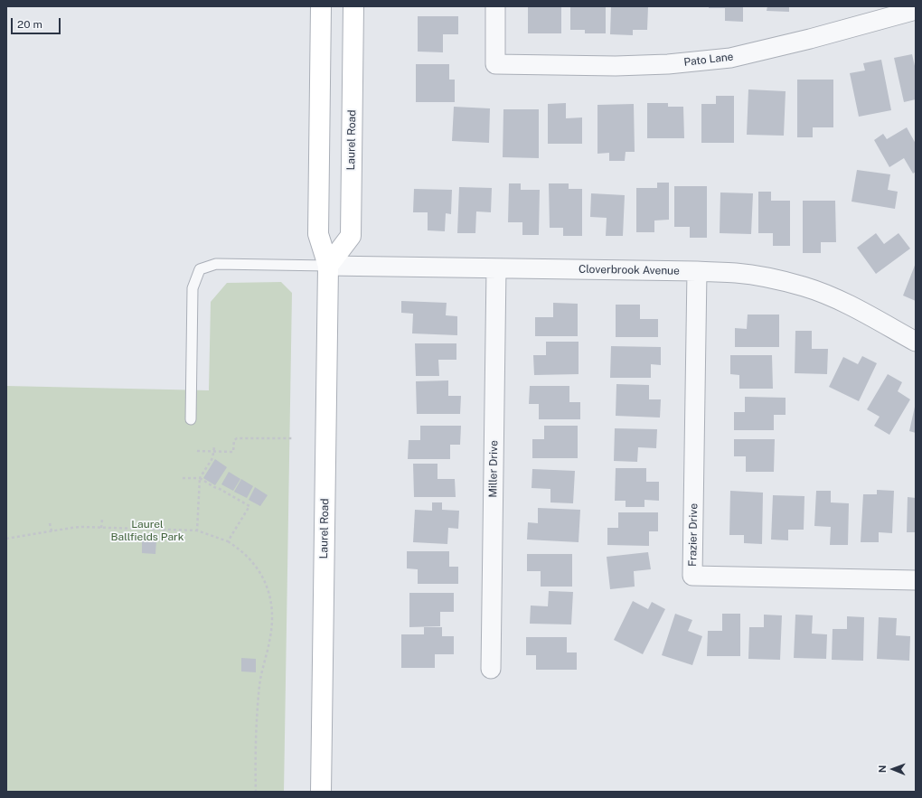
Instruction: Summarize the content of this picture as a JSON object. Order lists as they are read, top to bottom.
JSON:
{
  "streets": {
    "main road": ["Laurel Road"],
    "street": [
      "Pato Lane",
      "Cloverbrook Avenue",
      "Miller Drive",
      "Frazier Drive"
    ]
  },
  "crossings": [
    ["Laurel Road", "Cloverbrook Avenue"],
    ["Cloverbrook Avenue", "Miller Drive"],
    ["Cloverbrook Avenue", "Frazier Drive"]
  ],
  "parks": ["Laurel Ballfields Park"],
  "scale_bar": "20 m",
  "north": "left"
}
